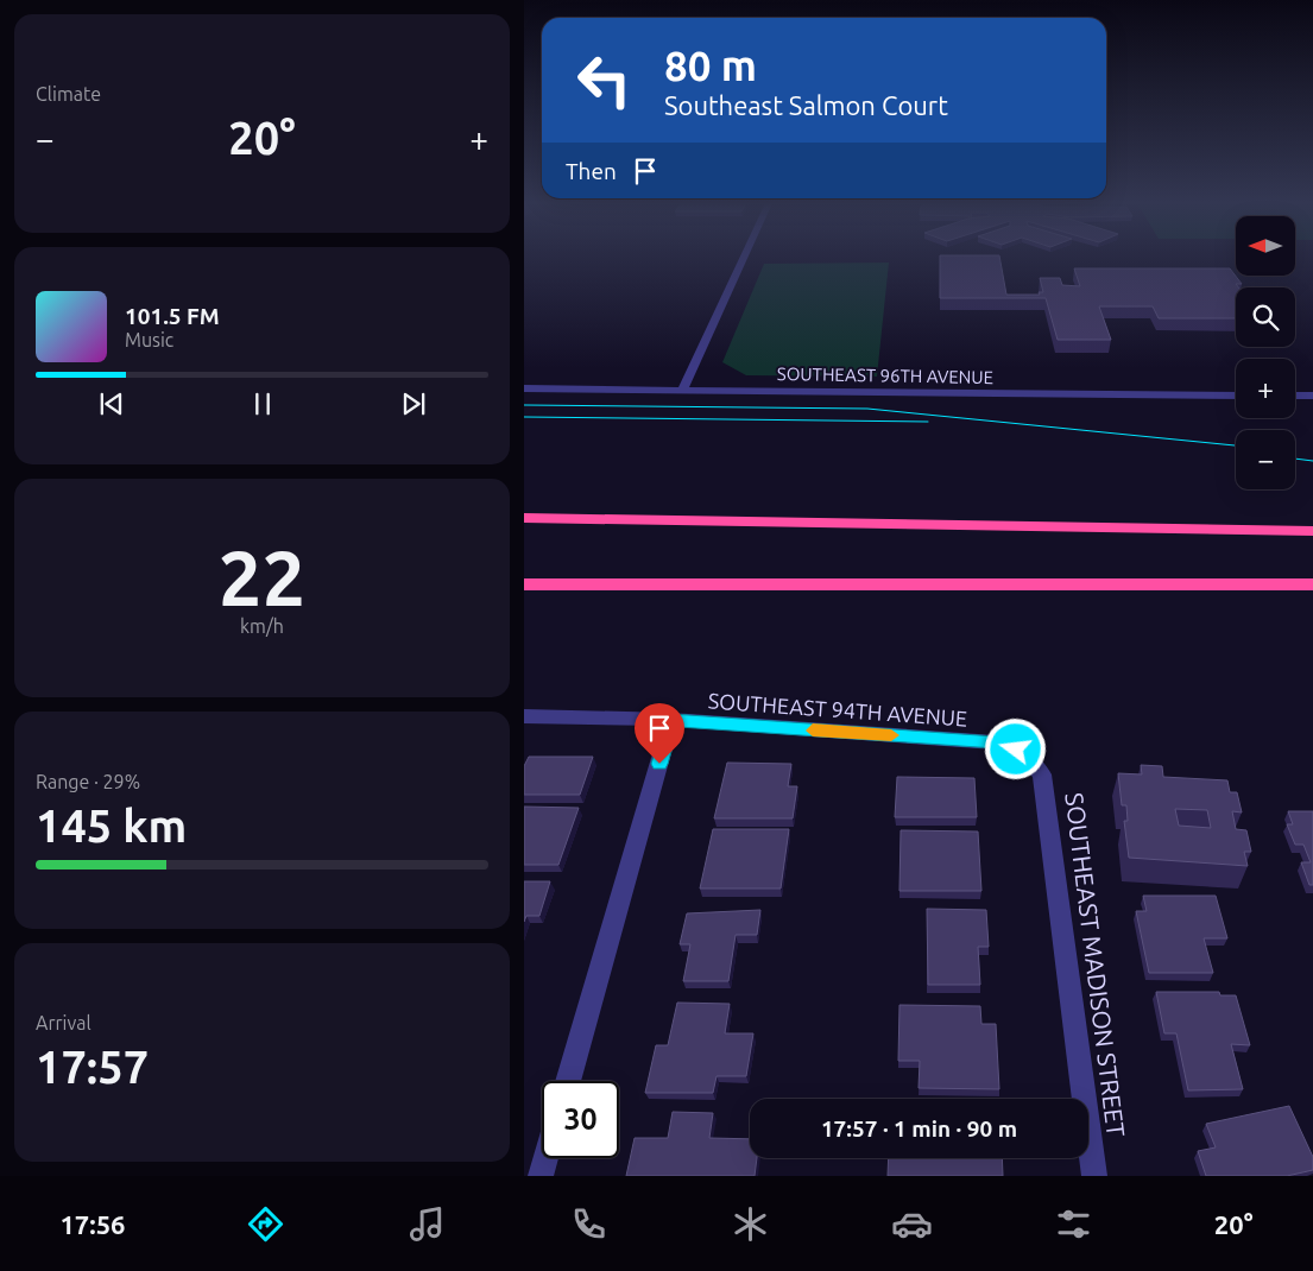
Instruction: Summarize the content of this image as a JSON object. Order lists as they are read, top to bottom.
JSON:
{
  "streets": {
    "street": ["SOUTHEAST 96TH AVENUE", "SOUTHEAST 94TH AVENUE", "SOUTHEAST MADISON STREET"]
  },
  "crossings": [
    ["SOUTHEAST 94TH AVENUE", "SOUTHEAST MADISON STREET"]
  ],
  "north": "left",
  "page": {
    "tile": [
      "Climate",
      ["22", "km/h"],
      ["Range · 29%", "145 km"],
      ["Arrival", "17:57"]
    ],
    "turn": ["80 m", "Southeast Salmon Court"],
    "heat": ["−", "20°", "+"],
    "then": "Then",
    "map_buttons": ["+", "−"],
    "song": ["101.5 FM", "Music"],
    "limit": "30",
    "trip": "17:57 · 1 min · 90 m",
    "tabs": ["17:56", "20°"]
  }
}
